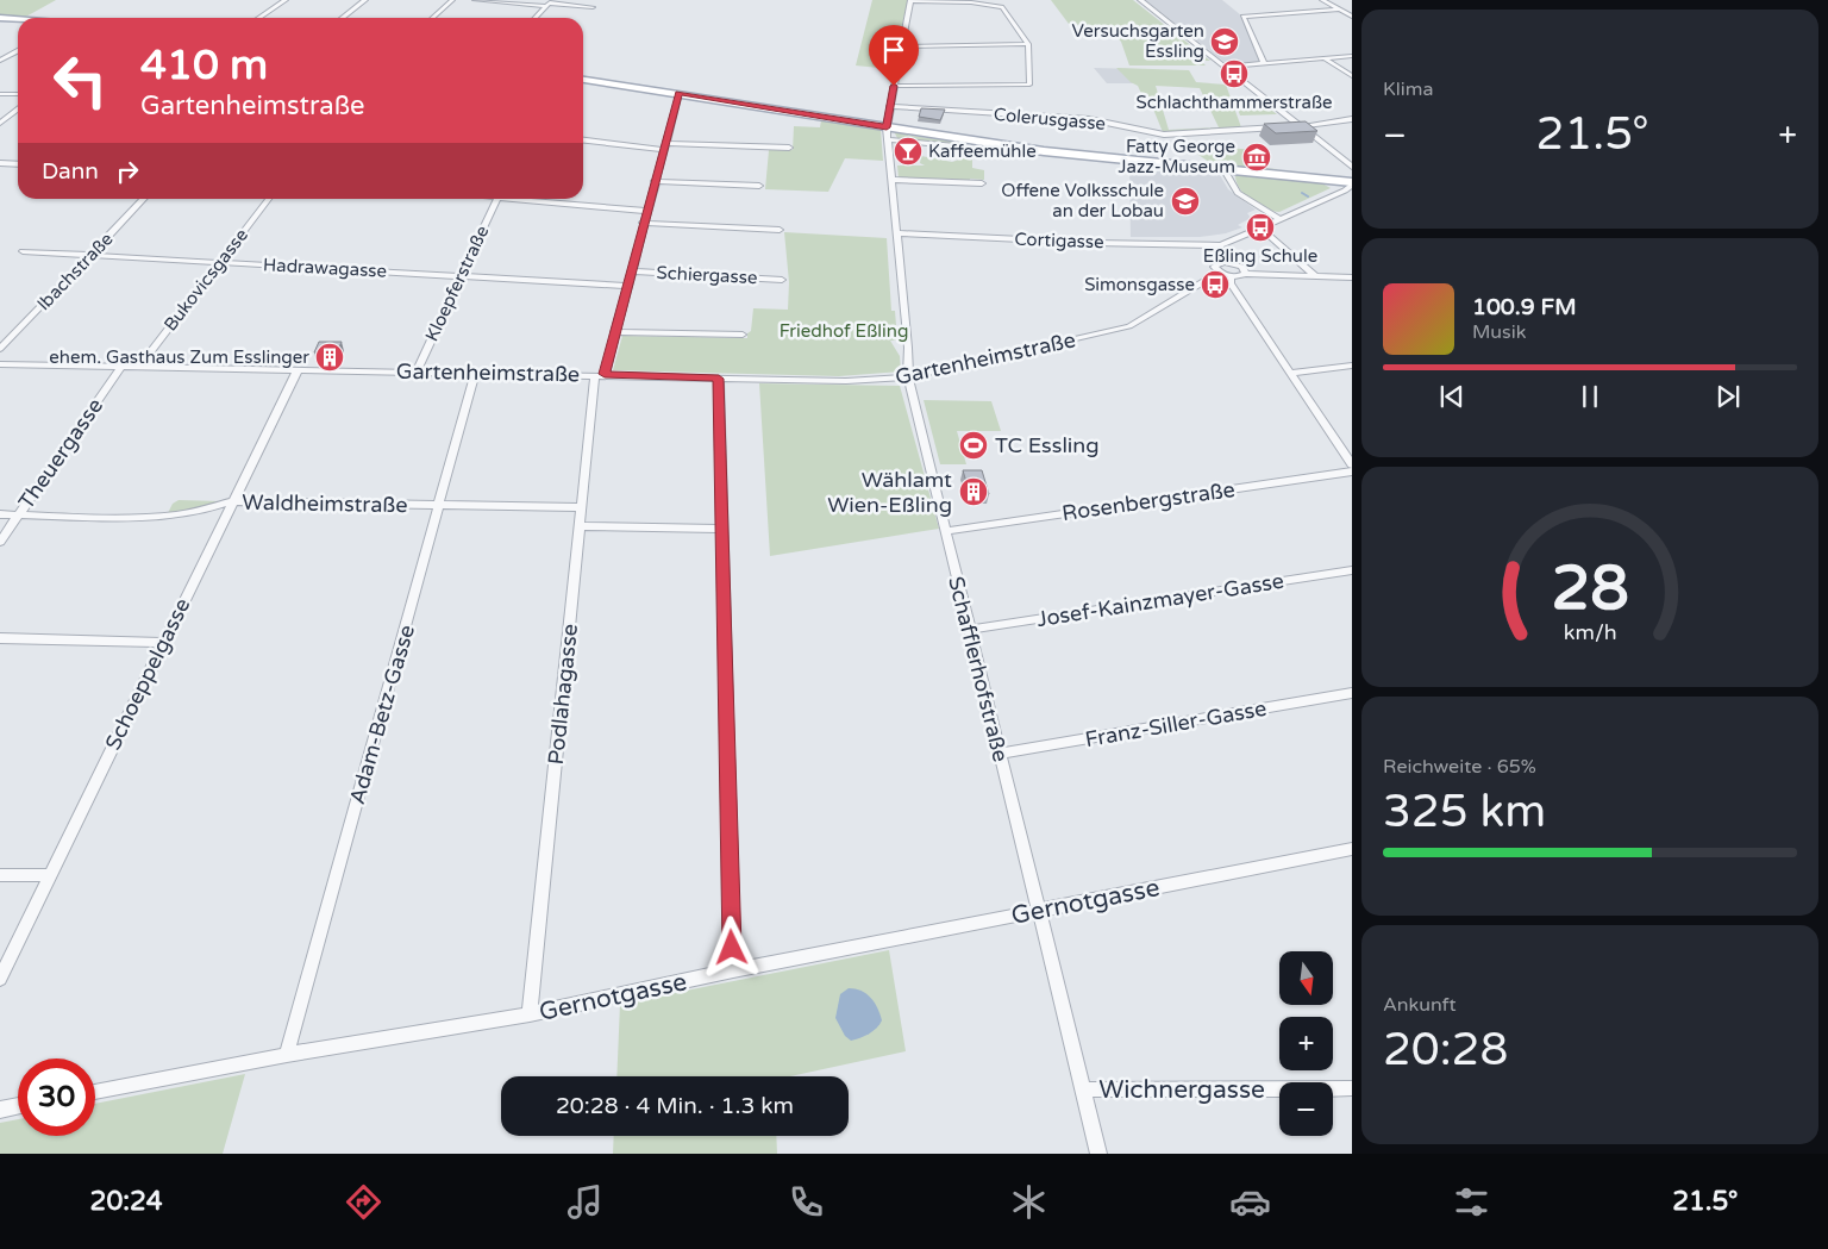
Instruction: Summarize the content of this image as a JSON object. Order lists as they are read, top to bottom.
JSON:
{
  "streets": {
    "street": [
      "Colerusgasse",
      "Cortigasse",
      "Hadrawagasse",
      "Ibachstraße",
      "Schiergasse",
      "Bukovicsgasse",
      "Kloepferstraße",
      "Gartenheimstraße",
      "Theuergasse",
      "Rosenbergstraße",
      "Waldheimstraße",
      "Josef-Kainzmayer-Gasse",
      "Schafflerhofstraße",
      "Schoeppelgasse",
      "Podlahagasse",
      "Adam-Betz-Gasse",
      "Franz-Siller-Gasse",
      "Gernotgasse",
      "Wichnergasse"
    ]
  },
  "crossings": [
    ["Colerusgasse", "Schafflerhofstraße"],
    ["Cortigasse", "Schafflerhofstraße"],
    ["Hadrawagasse", "Ibachstraße"],
    ["Hadrawagasse", "Bukovicsgasse"],
    ["Hadrawagasse", "Kloepferstraße"],
    ["Hadrawagasse", "Podlahagasse"],
    ["Schiergasse", "Podlahagasse"],
    ["Bukovicsgasse", "Gartenheimstraße"],
    ["Kloepferstraße", "Gartenheimstraße"],
    ["Gartenheimstraße", "Theuergasse"],
    ["Gartenheimstraße", "Schafflerhofstraße"],
    ["Gartenheimstraße", "Schoeppelgasse"],
    ["Gartenheimstraße", "Podlahagasse"],
    ["Gartenheimstraße", "Adam-Betz-Gasse"],
    ["Theuergasse", "Waldheimstraße"],
    ["Rosenbergstraße", "Schafflerhofstraße"],
    ["Waldheimstraße", "Schoeppelgasse"],
    ["Waldheimstraße", "Podlahagasse"],
    ["Waldheimstraße", "Adam-Betz-Gasse"],
    ["Josef-Kainzmayer-Gasse", "Schafflerhofstraße"],
    ["Schafflerhofstraße", "Franz-Siller-Gasse"],
    ["Schafflerhofstraße", "Gernotgasse"],
    ["Schafflerhofstraße", "Wichnergasse"],
    ["Podlahagasse", "Gernotgasse"],
    ["Adam-Betz-Gasse", "Gernotgasse"]
  ],
  "parks": ["Friedhof Eßling"],
  "places": {
    "school or university": ["Versuchsgarten Essling", "Offene Volksschule an der Lobau"],
    "bus stop": ["Schlachthammerstraße", "Eßling Schule", "Simonsgasse"],
    "bar": ["Kaffeemühle"],
    "museum": ["Fatty George Jazz-Museum"],
    "building": ["ehem. Gasthaus Zum Esslinger", "Wählamt Wien-Eßling"],
    "sports": ["TC Essling"]
  },
  "north": "bottom",
  "page": {
    "tile": [
      "Klima",
      ["Reichweite · 65%", "325 km"],
      ["Ankunft", "20:28"]
    ],
    "turn": ["410 m", "Gartenheimstraße"],
    "heat": ["−", "21.5°", "+"],
    "then": "Dann",
    "song": ["100.9 FM", "Musik"],
    "map_buttons": ["+", "−"],
    "limit": "30",
    "trip": "20:28 · 4 Min. · 1.3 km",
    "tabs": ["20:24", "21.5°"],
    "gauge": ["28", "km/h"]
  }
}
